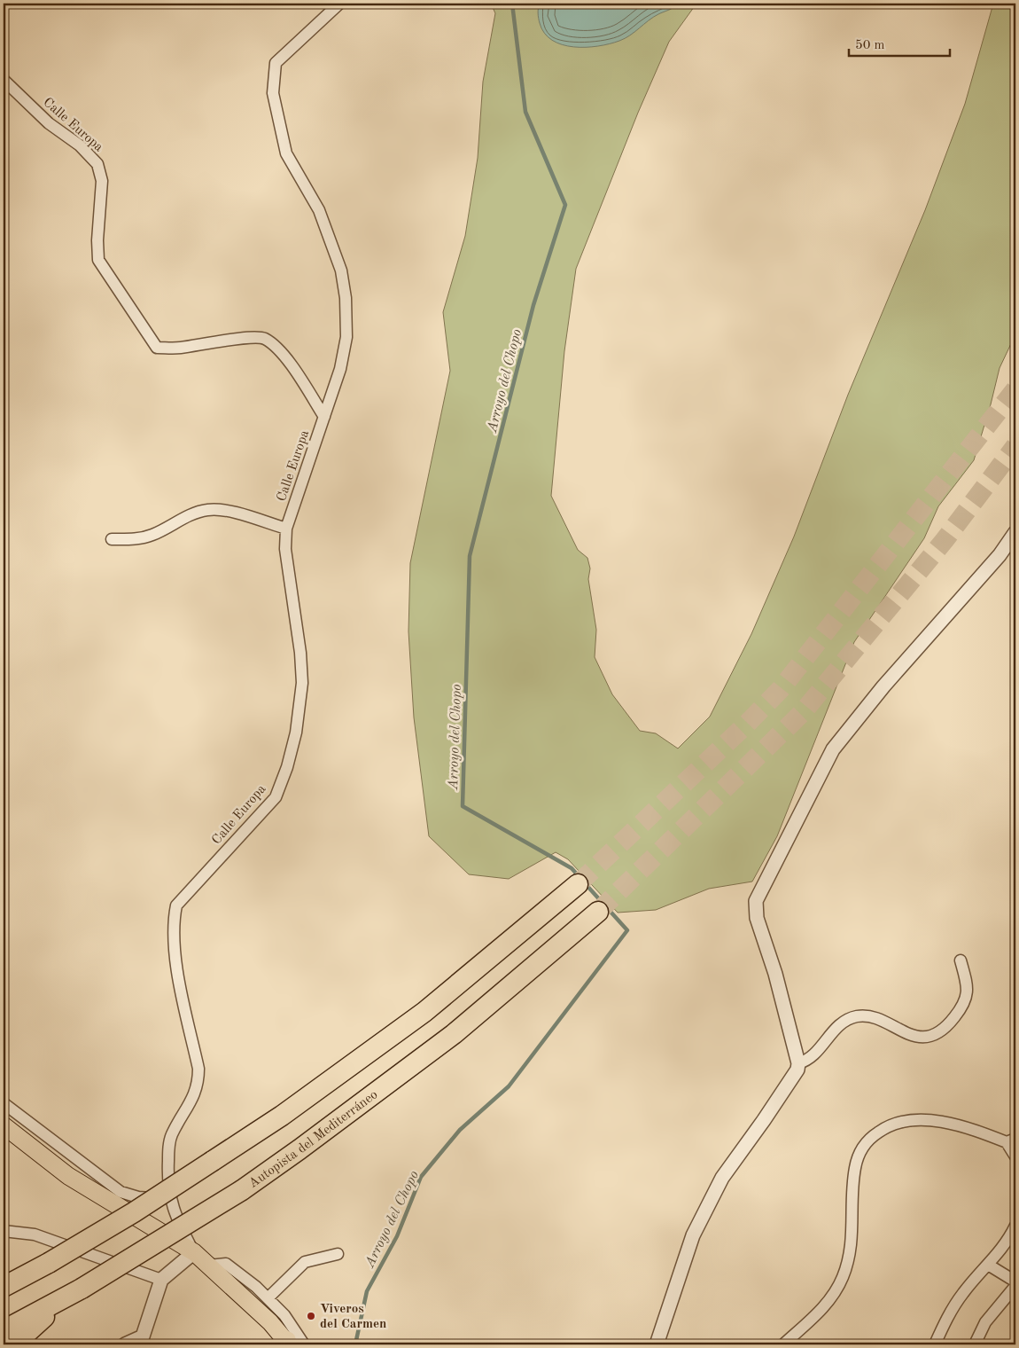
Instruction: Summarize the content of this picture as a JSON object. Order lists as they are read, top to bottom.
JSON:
{
  "streets": {
    "highway": ["Autopista del Mediterráneo"],
    "street": ["Calle Europa"]
  },
  "water": ["Arroyo del Chopo"],
  "places": ["Viveros del Carmen"],
  "scale_bar": "50 m"
}
